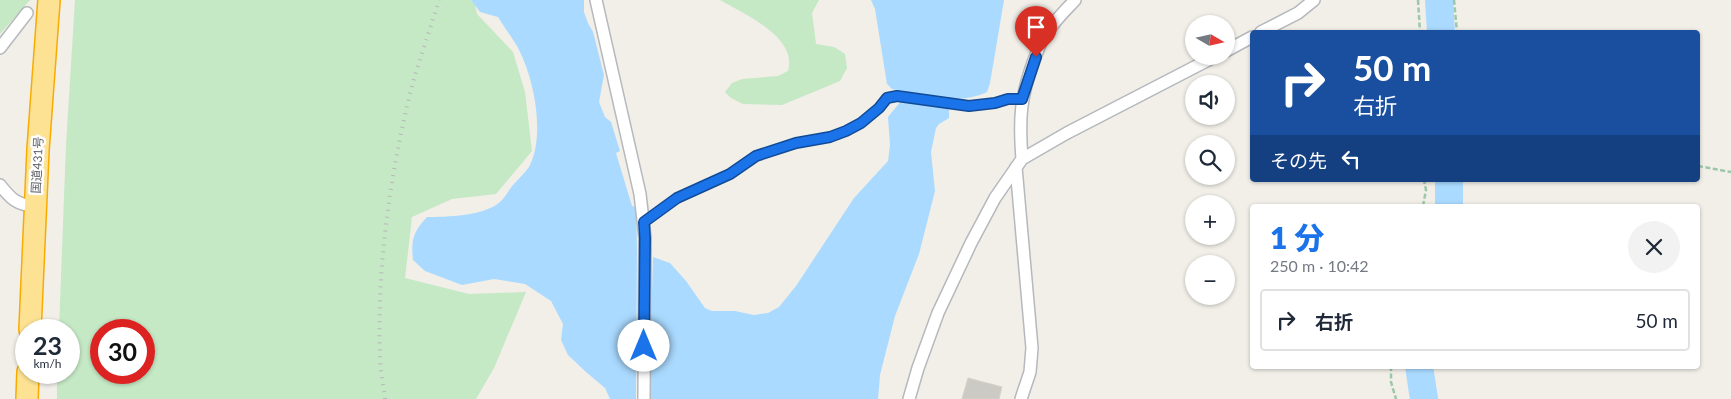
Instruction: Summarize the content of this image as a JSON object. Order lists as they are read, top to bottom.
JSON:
{
  "streets": {
    "highway": ["国道431号"]
  },
  "north": "right",
  "page": {
    "map_buttons": ["+", "−"],
    "turn": ["50 m", "右折"],
    "then": "その先",
    "heading": ["1 分", "250 m · 10:42"],
    "list": [
      {
        "name": "右折",
        "value": "50 m"
      }
    ],
    "speed": "23 km/h",
    "limit": "30"
  }
}
